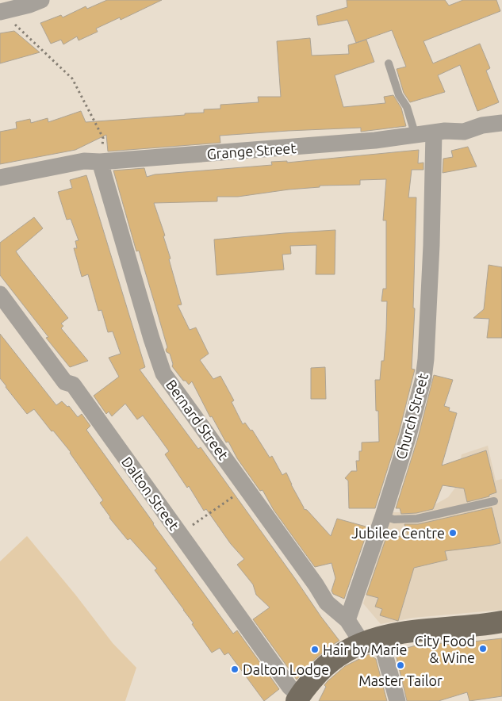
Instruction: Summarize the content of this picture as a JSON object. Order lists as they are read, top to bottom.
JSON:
{
  "streets": {
    "street": [
      "Grange Street",
      "Church Street",
      "Bernard Street",
      "Dalton Street"
    ]
  },
  "crossings": [
    ["Grange Street", "Church Street"],
    ["Grange Street", "Bernard Street"],
    ["Church Street", "Bernard Street"]
  ],
  "places": [
    "Jubilee Centre",
    "City Food & Wine",
    "Hair by Marie",
    "Master Tailor",
    "Dalton Lodge"
  ]
}
